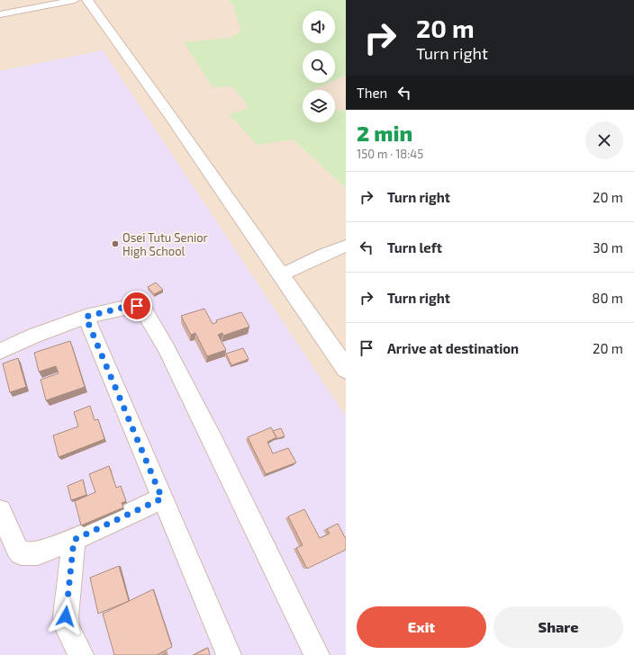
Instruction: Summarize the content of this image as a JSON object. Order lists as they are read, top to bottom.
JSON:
{
  "places": ["Osei Tutu Senior High School"],
  "page": {
    "turn": ["20 m", "Turn right"],
    "then": "Then",
    "heading": ["2 min", "150 m · 18:45"],
    "list": [
      {
        "name": "Turn right",
        "value": "20 m"
      },
      {
        "name": "Turn left",
        "value": "30 m"
      },
      {
        "name": "Turn right",
        "value": "80 m"
      },
      {
        "name": "Arrive at destination",
        "value": "20 m"
      }
    ],
    "buttons": ["Exit", "Share"]
  }
}
